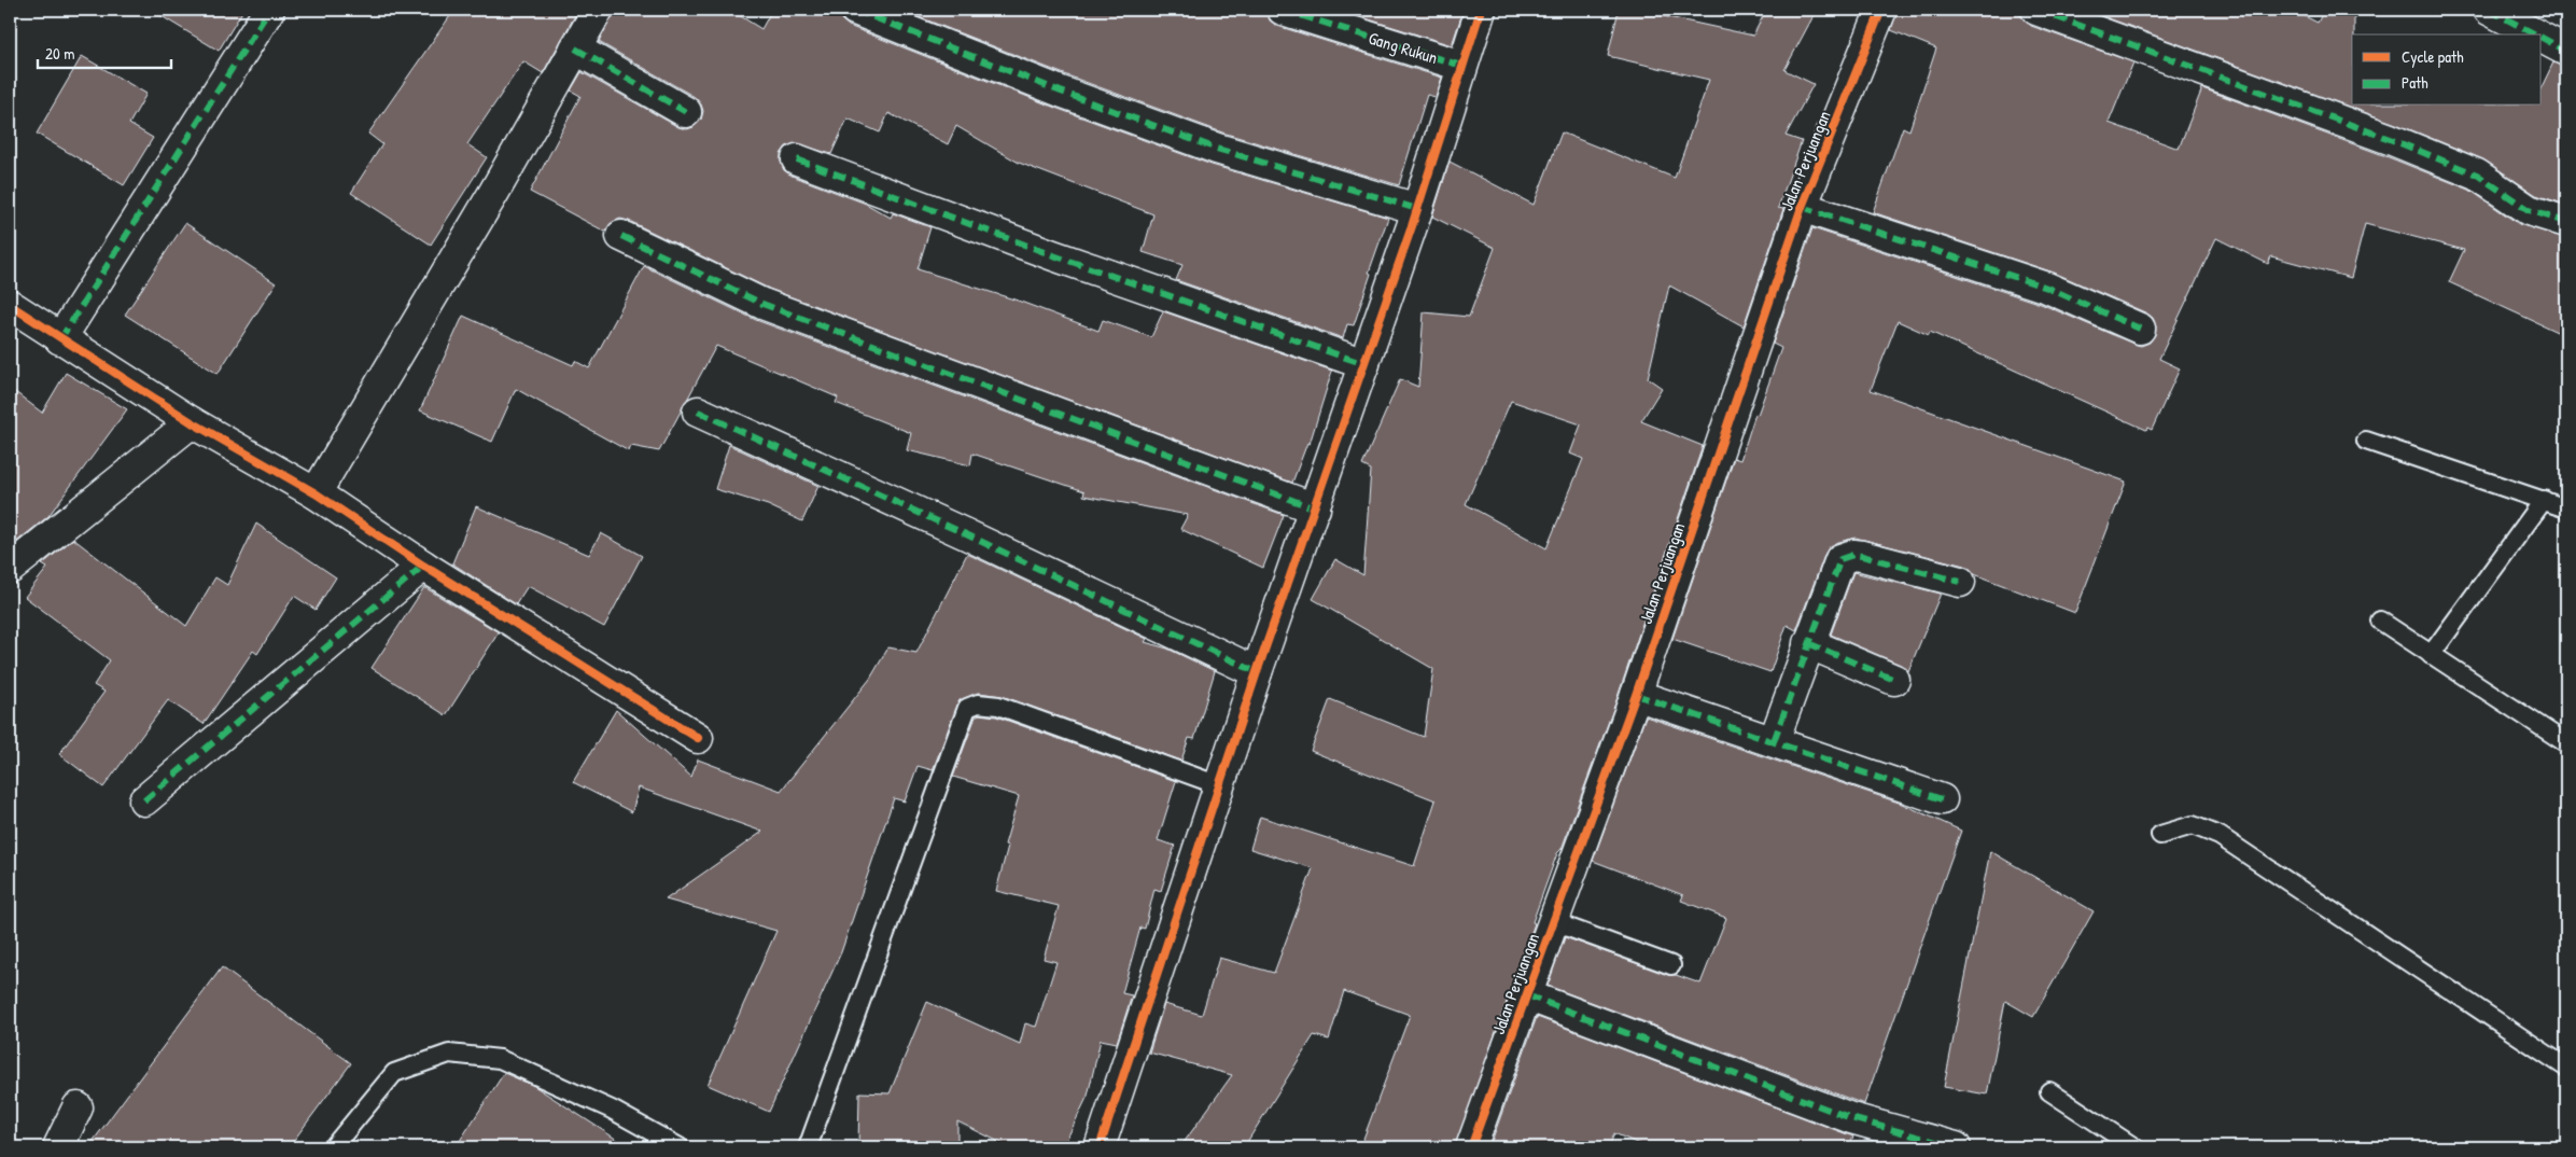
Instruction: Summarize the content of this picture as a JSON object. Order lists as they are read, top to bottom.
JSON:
{
  "streets": {
    "street": ["Gang Rukun", "Jalan Perjuangan"]
  },
  "legend": ["Cycle path", "Path"],
  "scale_bar": "20 m"
}
